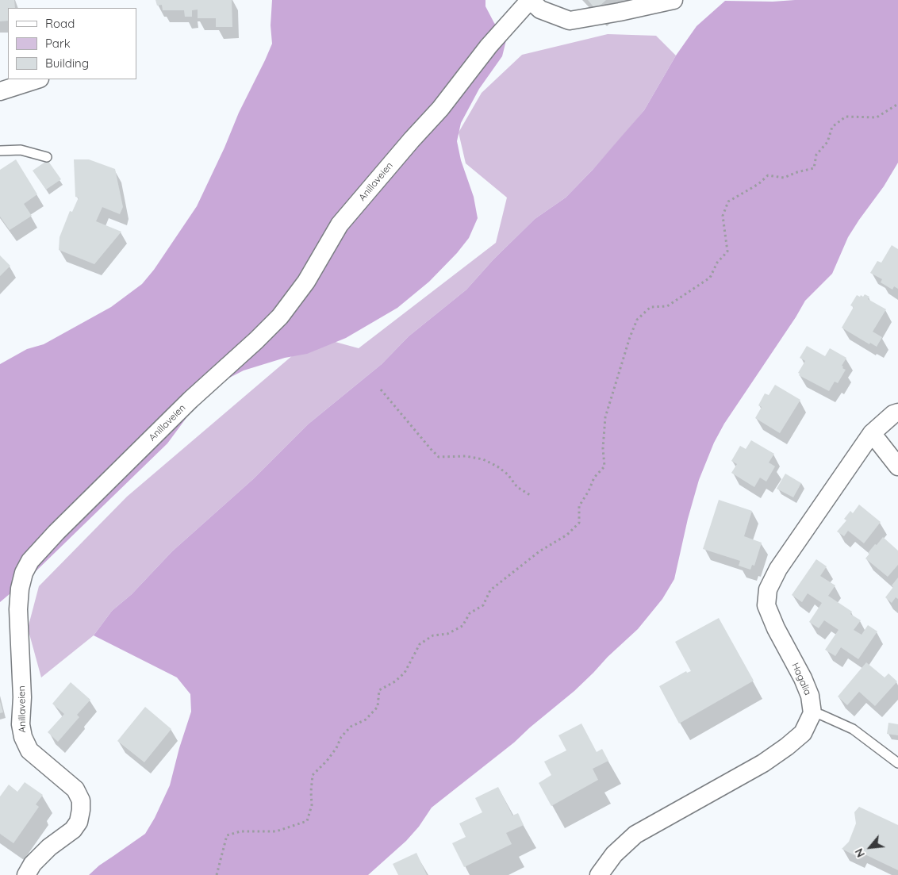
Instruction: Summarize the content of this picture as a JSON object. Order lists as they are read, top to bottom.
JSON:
{
  "streets": {
    "street": ["Anillaveien", "Hagalia"]
  },
  "legend": ["Road", "Park", "Building"],
  "north": "bottom left"
}
